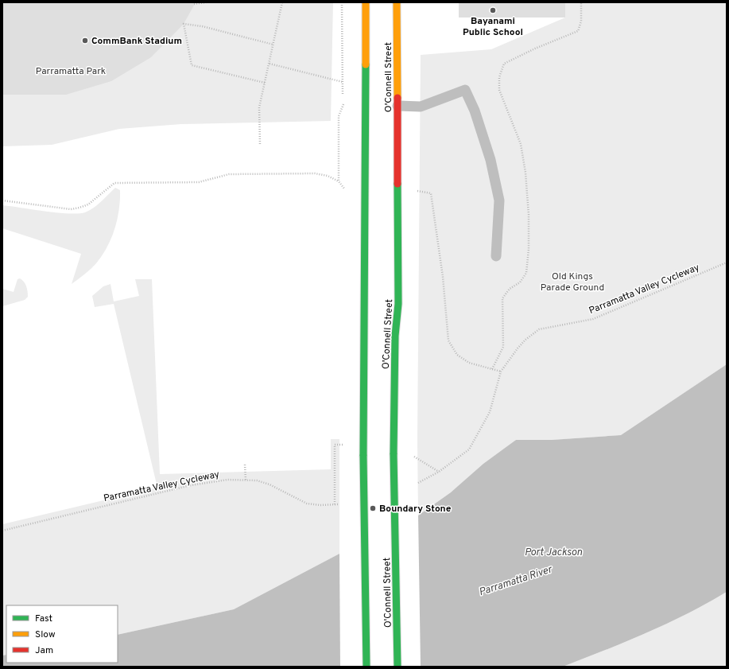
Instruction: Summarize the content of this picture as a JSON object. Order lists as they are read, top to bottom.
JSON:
{
  "streets": {
    "main road": ["O'Connell Street"],
    "path": ["Parramatta Valley Cycleway"]
  },
  "water": ["Port Jackson", "Parramatta River"],
  "parks": ["Parramatta Park", "Old Kings Parade Ground"],
  "places": ["Bayanami Public School", "CommBank Stadium", "Boundary Stone"],
  "legend": ["Fast", "Slow", "Jam"]
}
